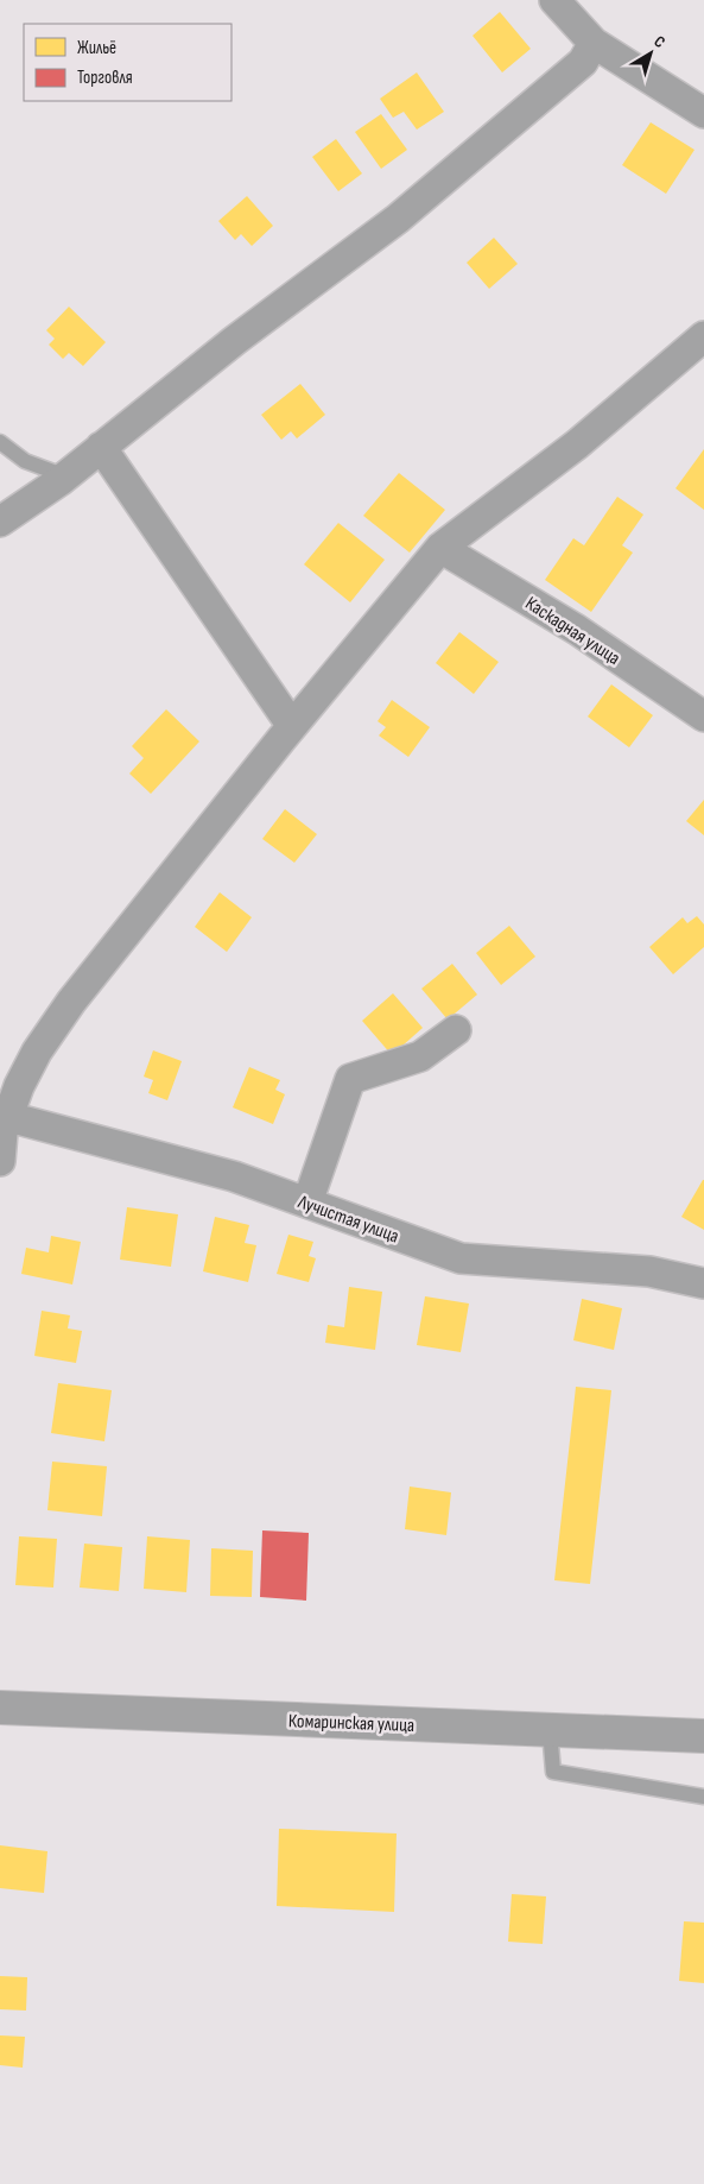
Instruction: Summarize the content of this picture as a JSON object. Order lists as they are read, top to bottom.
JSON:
{
  "streets": {
    "street": ["Каскадная улица", "Лучистая улица", "Комаринская улица"]
  },
  "legend": ["Жильё", "Торговля"],
  "north": "top right"
}
